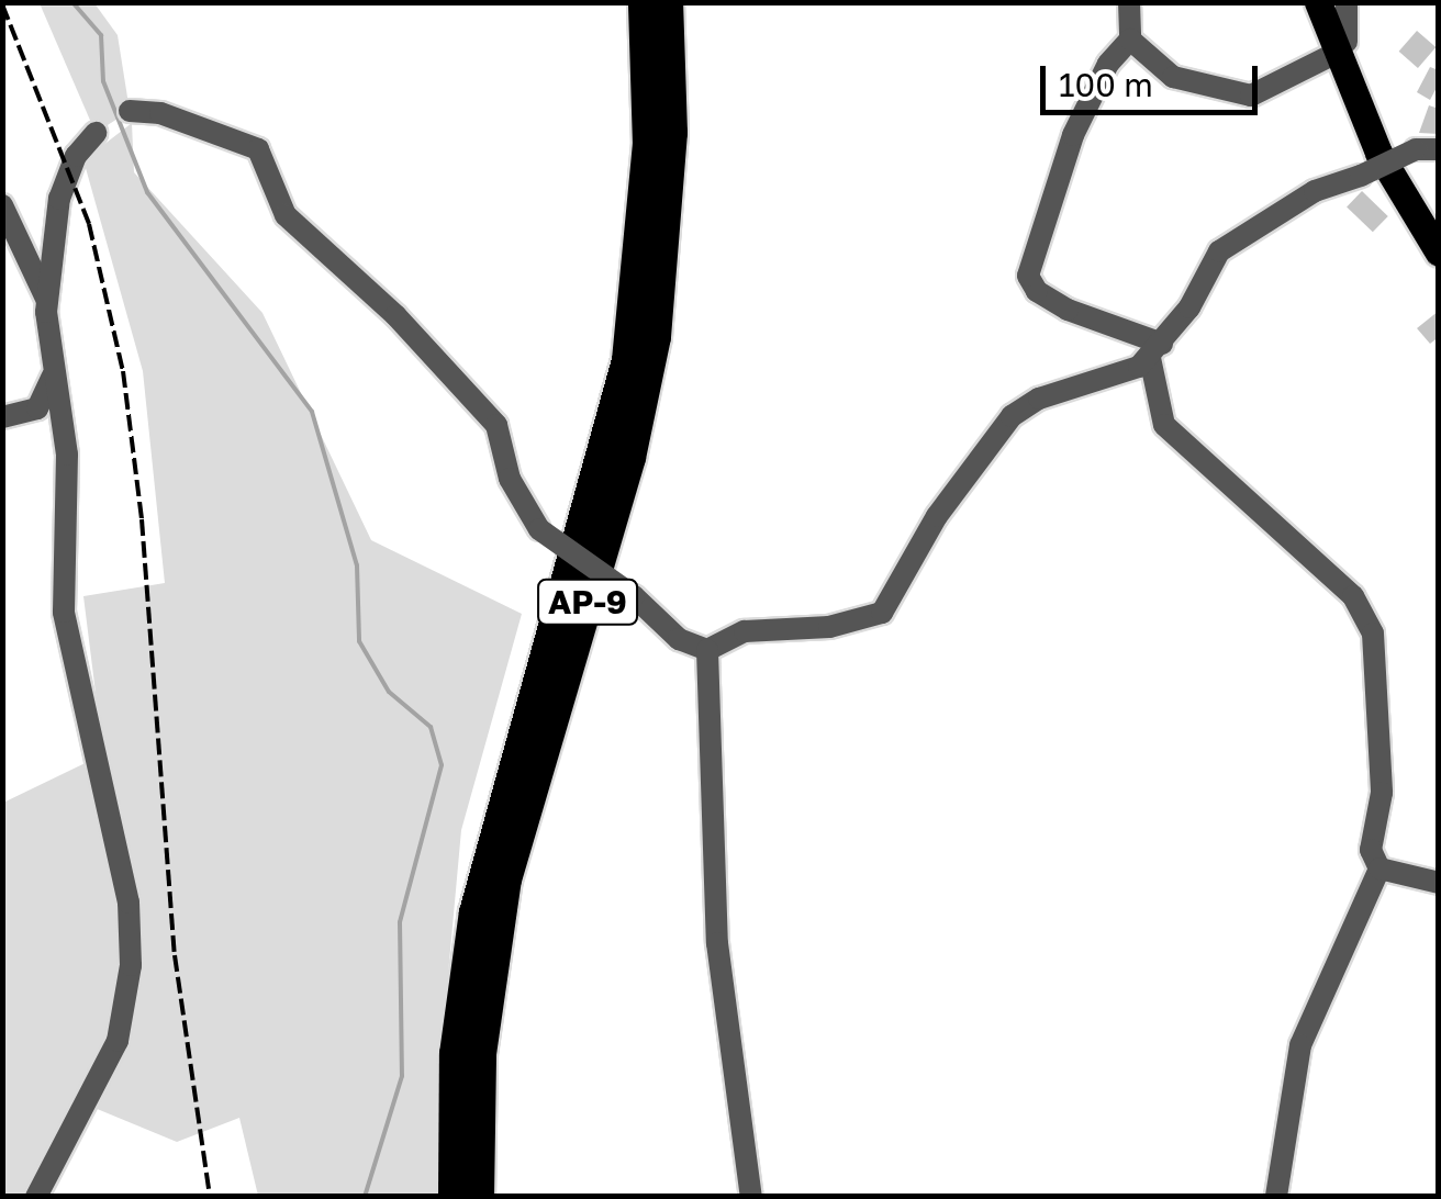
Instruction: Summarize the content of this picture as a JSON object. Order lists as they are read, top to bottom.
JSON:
{
  "streets": {
    "highway": ["AP-9"]
  },
  "scale_bar": "100 m"
}
